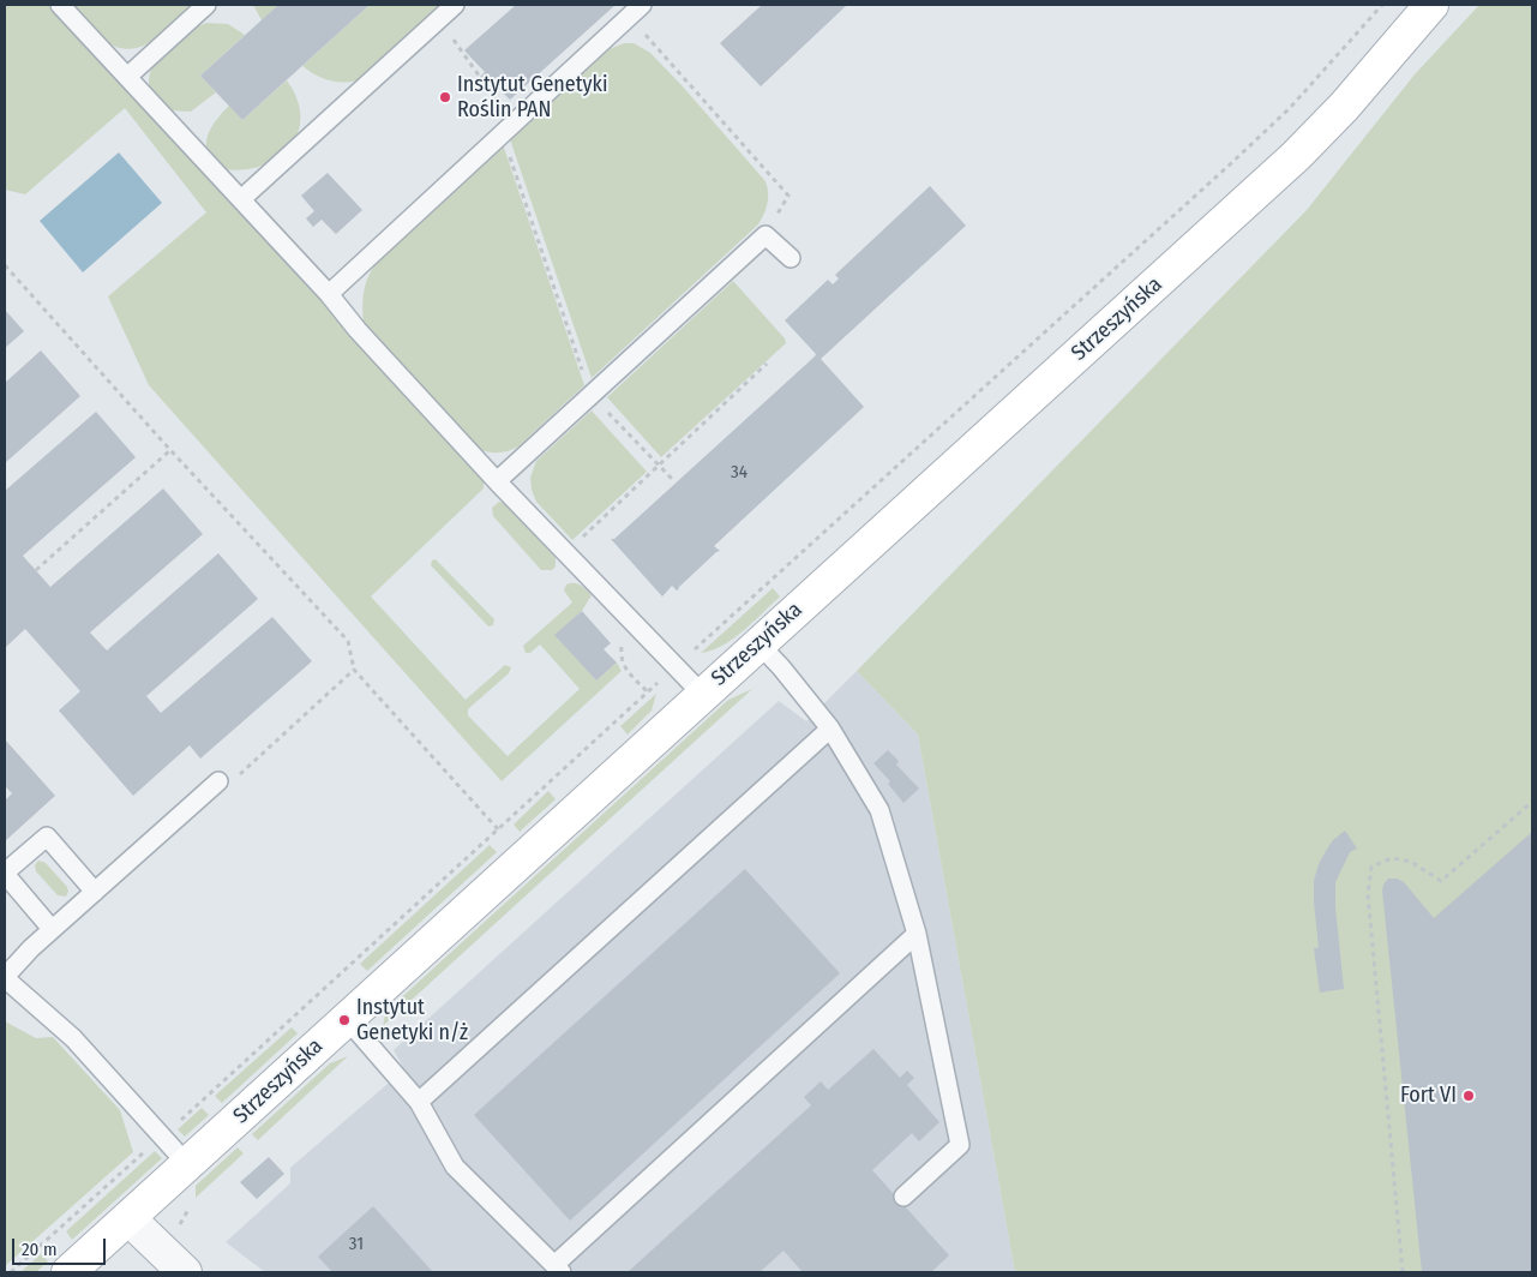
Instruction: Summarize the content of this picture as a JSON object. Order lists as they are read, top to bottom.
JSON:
{
  "streets": {
    "street": ["Strzeszyńska"]
  },
  "places": ["Instytut Genetyki Roślin PAN", "Instytut Genetyki n/ż", "Fort VI"],
  "house_numbers": ["34", "31"],
  "scale_bar": "20 m"
}
